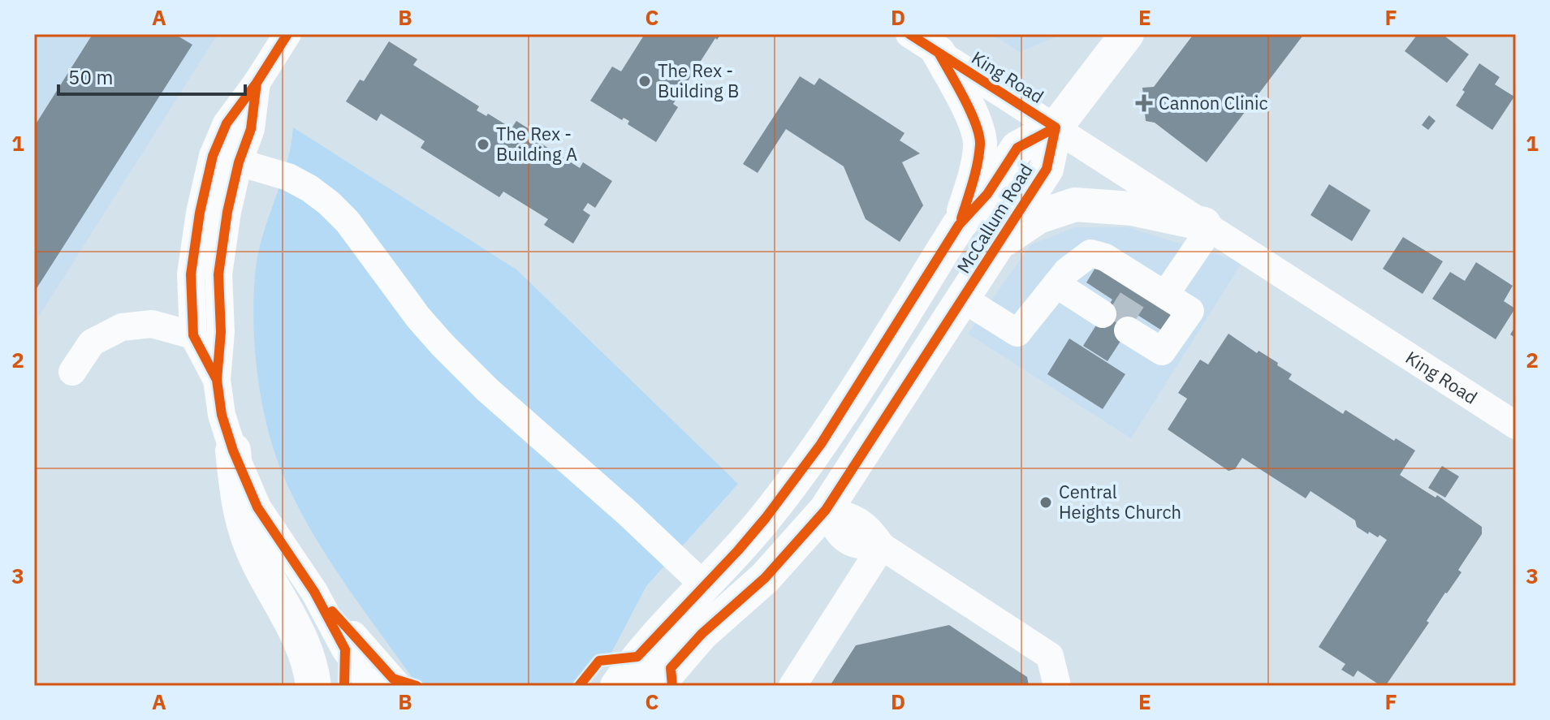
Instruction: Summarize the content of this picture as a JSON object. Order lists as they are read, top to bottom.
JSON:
{
  "streets": {
    "main road": ["McCallum Road"],
    "street": ["King Road"]
  },
  "crossings": [
    ["King Road", "McCallum Road"]
  ],
  "places": {
    "other": ["The Rex - Building B", "The Rex - Building A", "Central Heights Church"],
    "health": ["Cannon Clinic"]
  },
  "scale_bar": "50 m",
  "grid": {
    "columns": [
      "A",
      "B",
      "C",
      "D",
      "E",
      "F"
    ],
    "rows": ["1", "2", "3"]
  }
}
